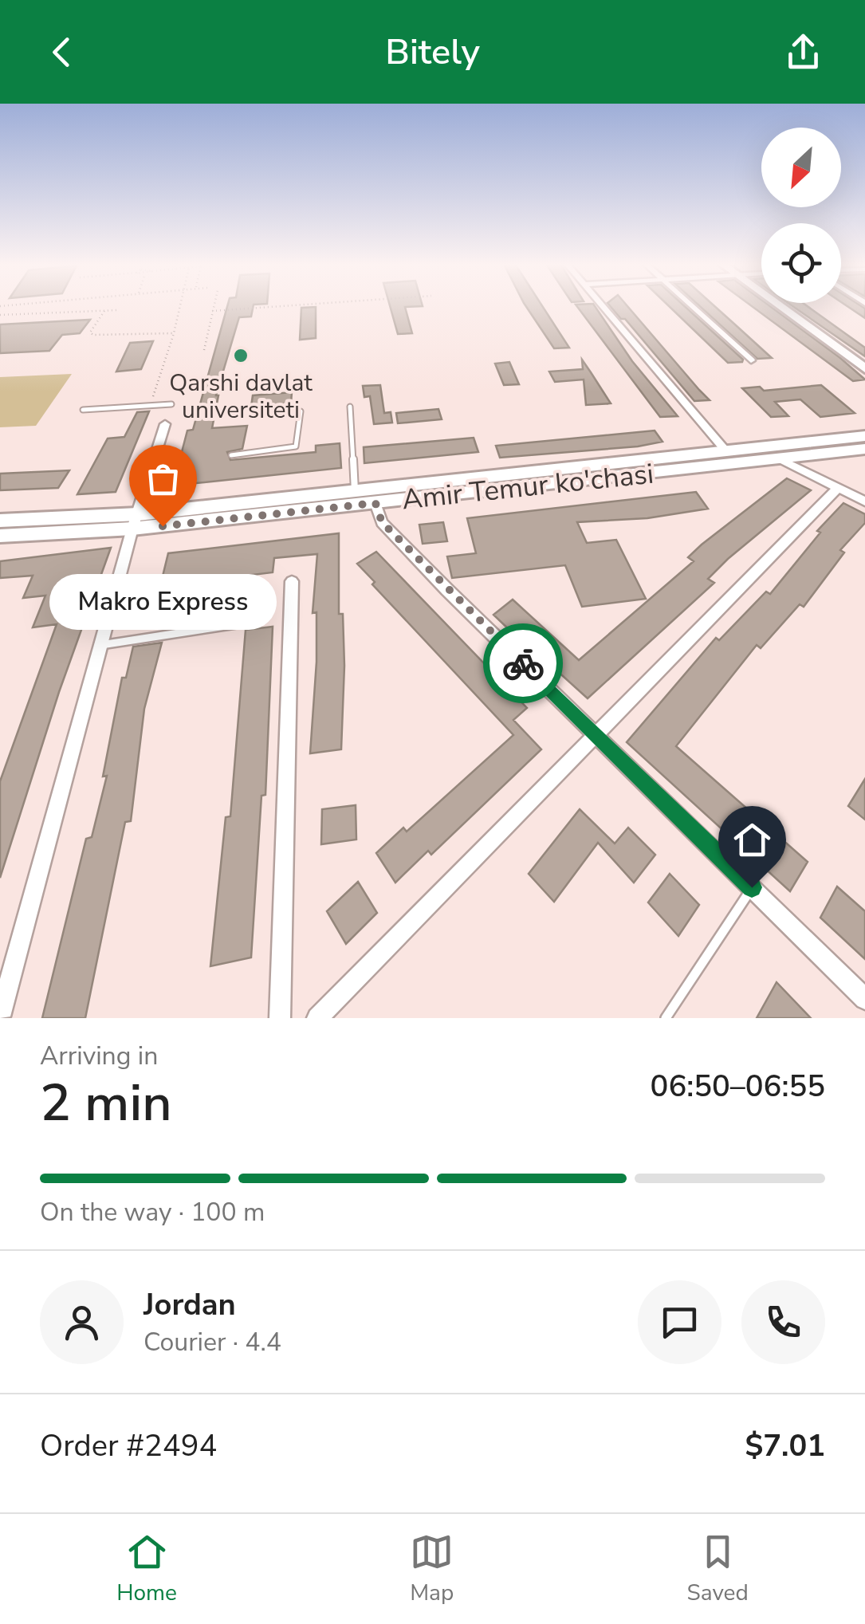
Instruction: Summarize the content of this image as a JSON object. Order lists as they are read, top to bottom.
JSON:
{
  "streets": {
    "main road": ["Amir Temur ko'chasi"]
  },
  "places": ["Qarshi davlat universiteti", "Makro Express"],
  "north": "bottom left",
  "page": {
    "header": "Bitely",
    "bubble": "Makro Express",
    "heading": ["2 min", "Arriving in", "06:50–06:55"],
    "panel": [
      "Jordan",
      "Courier · 4.4",
      "Order #2494",
      "$7.01"
    ],
    "bar": "On the way · 100 m",
    "tabs": ["Home", "Map", "Saved"]
  }
}
